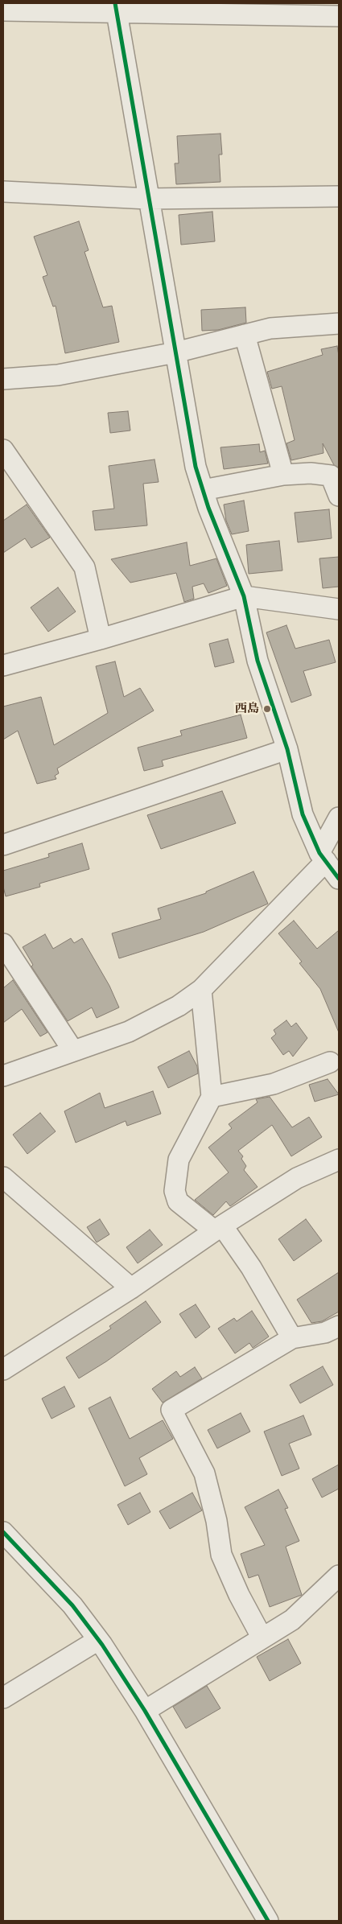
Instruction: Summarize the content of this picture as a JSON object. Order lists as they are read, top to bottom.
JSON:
{
  "places": ["西島"]
}
